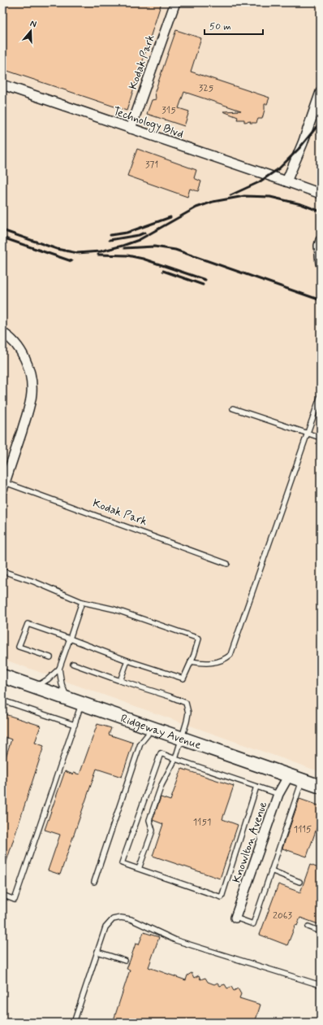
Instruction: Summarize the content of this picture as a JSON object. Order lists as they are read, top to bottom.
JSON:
{
  "streets": {
    "main road": ["Ridgeway Avenue"],
    "street": ["Kodak Park", "Technology Blvd", "Knowlton Avenue"]
  },
  "crossings": [
    ["Kodak Park", "Technology Blvd"],
    ["Ridgeway Avenue", "Knowlton Avenue"]
  ],
  "house_numbers": [
    "325",
    "315",
    "371",
    "1151",
    "1115",
    "2063"
  ],
  "scale_bar": "50 m",
  "north": "top"
}
